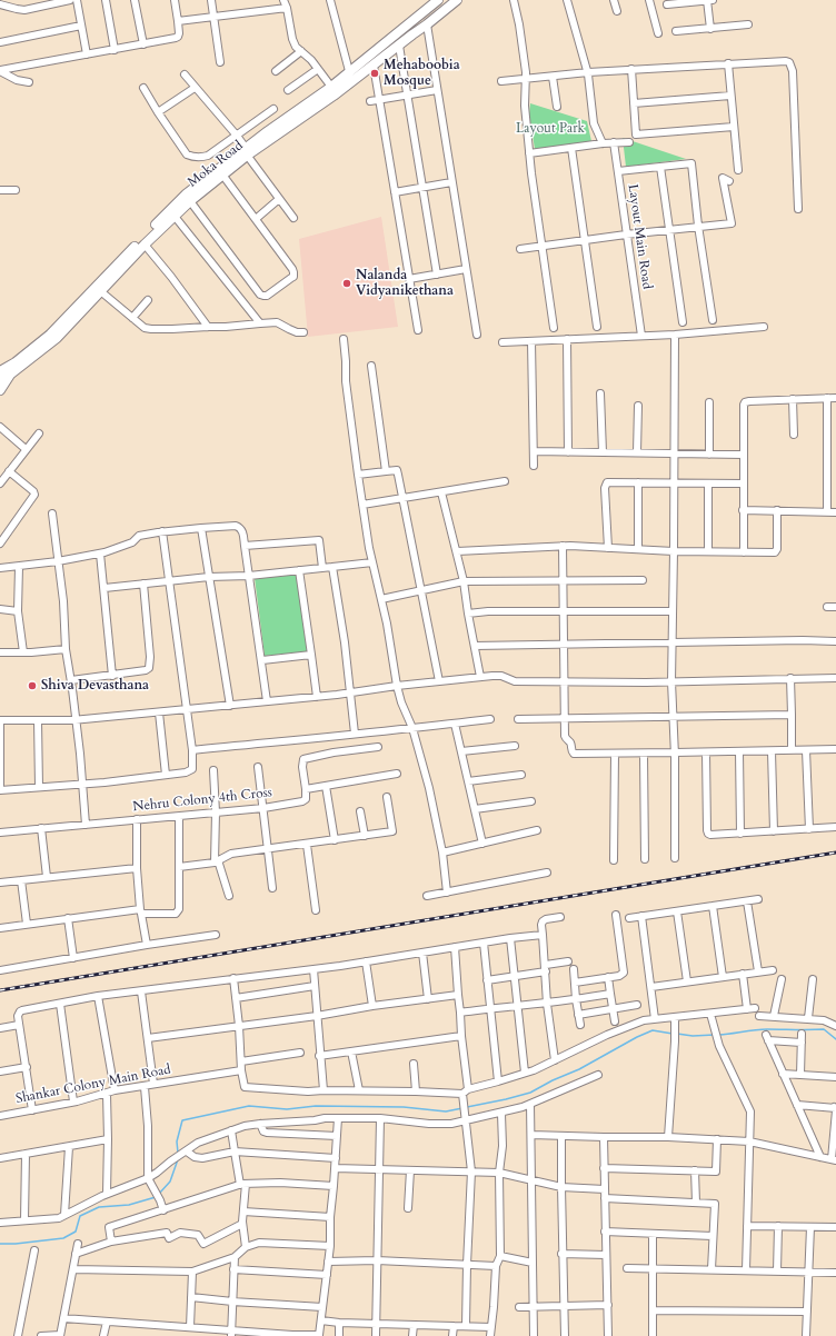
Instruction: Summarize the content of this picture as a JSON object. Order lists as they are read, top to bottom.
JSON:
{
  "streets": {
    "main road": ["Moka Road"],
    "street": ["Layout Main Road", "Nehru Colony 4th Cross", "Shankar Colony Main Road"]
  },
  "parks": ["Layout Park"],
  "places": ["Mehaboobia Mosque", "Nalanda Vidyanikethana", "Shiva Devasthana"]
}
